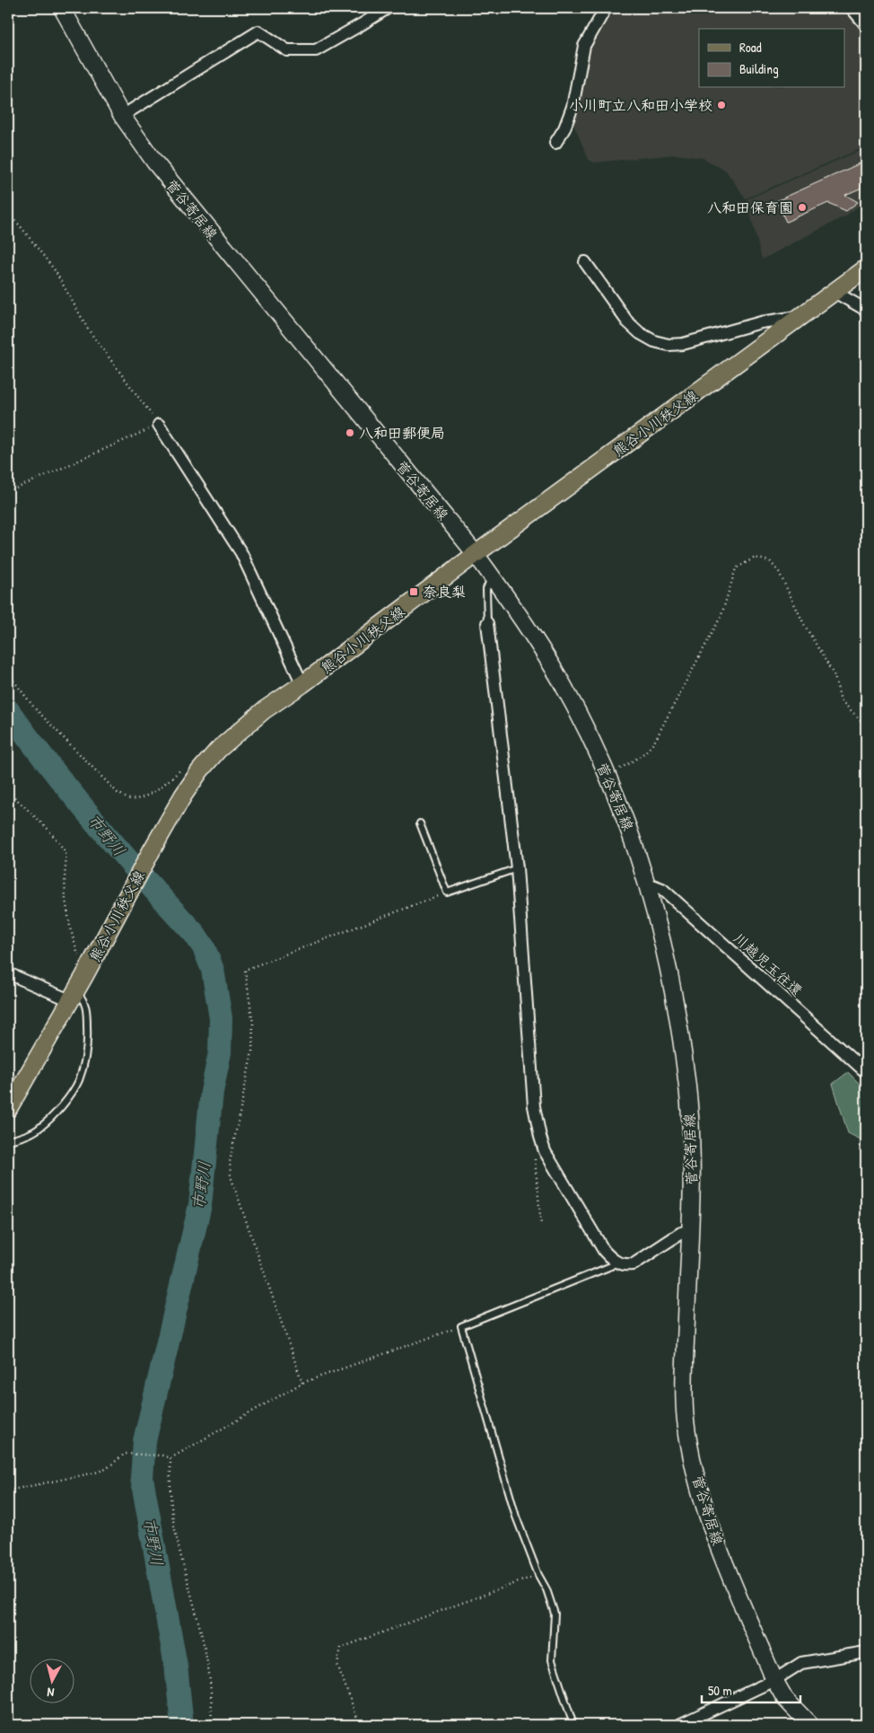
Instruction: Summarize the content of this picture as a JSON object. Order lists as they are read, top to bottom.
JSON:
{
  "streets": {
    "main road": ["菅谷寄居線", "熊谷小川秩父線"],
    "street": ["川越児玉往還"]
  },
  "crossings": [
    ["菅谷寄居線", "熊谷小川秩父線"],
    ["菅谷寄居線", "川越児玉往還"]
  ],
  "water": ["市野川"],
  "places": {
    "other": ["小川町立八和田小学校", "八和田保育園", "八和田郵便局"],
    "transit": ["奈良梨"]
  },
  "legend": ["Road", "Building"],
  "scale_bar": "50 m",
  "north": "bottom"
}
